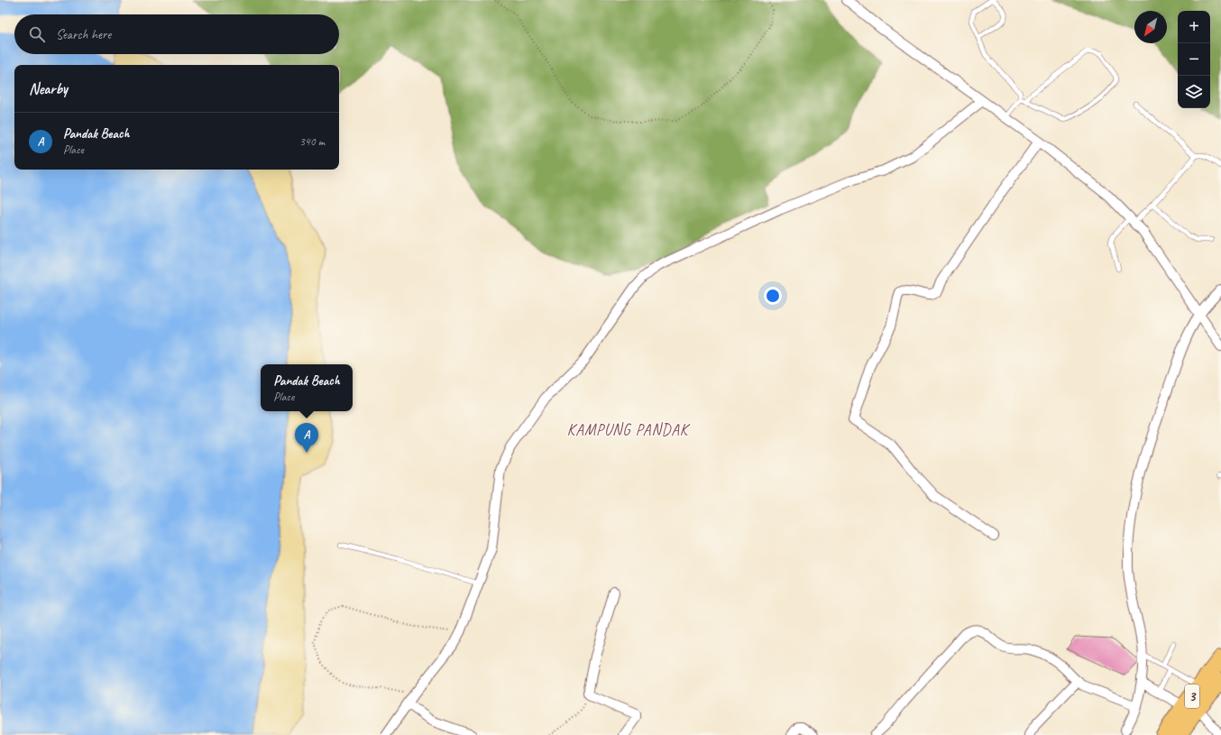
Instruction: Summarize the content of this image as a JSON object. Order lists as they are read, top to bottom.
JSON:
{
  "streets": {
    "highway": ["3"]
  },
  "districts": ["KAMPUNG PANDAK"],
  "north": "bottom left",
  "page": {
    "map_buttons": ["+", "−"],
    "search": "Search here",
    "heading": "Nearby",
    "list": [
      {
        "mark": "A",
        "name": "Pandak Beach",
        "note": "Place",
        "value": "340 m"
      }
    ],
    "popup": ["Pandak Beach", "Place"],
    "pins": "A"
  }
}
